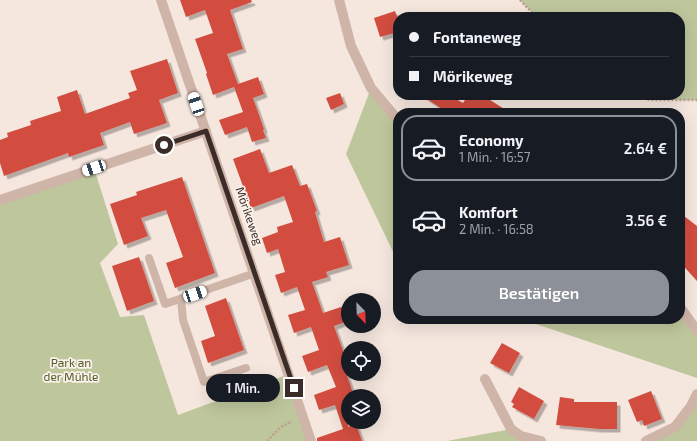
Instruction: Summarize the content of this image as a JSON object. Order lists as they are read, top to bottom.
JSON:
{
  "streets": {
    "street": ["Mörikeweg"]
  },
  "parks": ["Park an der Mühle"],
  "north": "bottom right",
  "page": {
    "banner": ["Fontaneweg", "Mörikeweg"],
    "list": [
      {
        "name": "Economy",
        "note": "1 Min. · 16:57",
        "value": "2.64 €"
      },
      {
        "name": "Komfort",
        "note": "2 Min. · 16:58",
        "value": "3.56 €"
      }
    ],
    "buttons": "Bestätigen",
    "bubble": "1 Min."
  }
}
